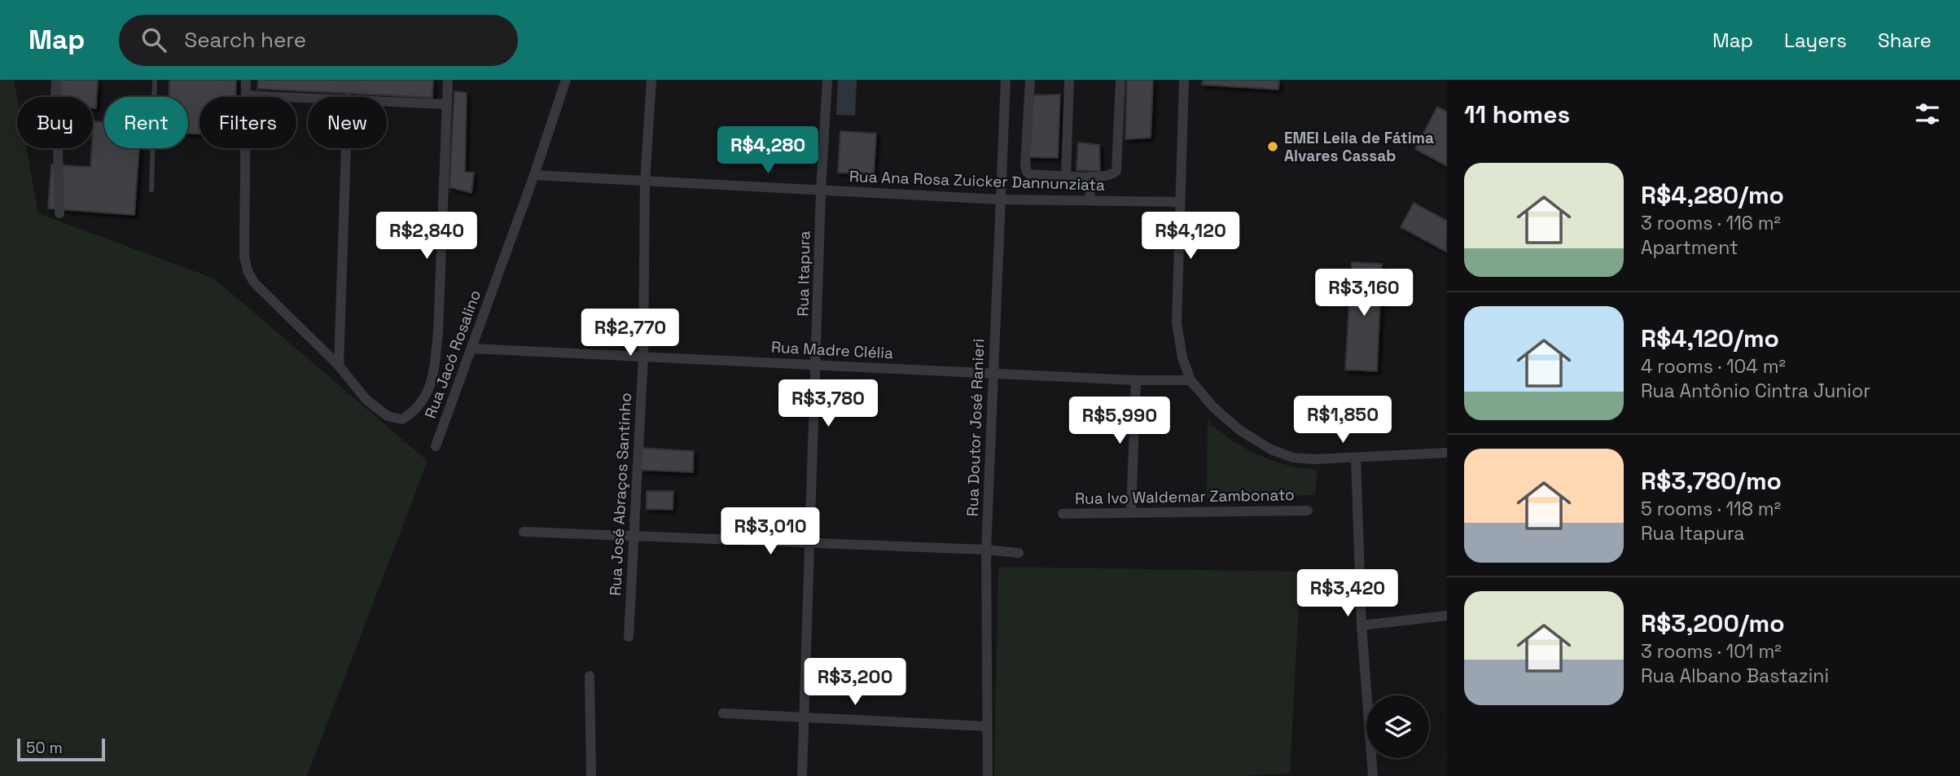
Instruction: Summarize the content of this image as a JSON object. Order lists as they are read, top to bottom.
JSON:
{
  "streets": {
    "street": [
      "Rua Ana Rosa Zuicker Dannunziata",
      "Rua Itapura",
      "Rua Madre Clélia",
      "Rua Jacó Rosalino",
      "Rua Doutor José Ranieri",
      "Rua José Abraços Santinho",
      "Rua Ivo Waldemar Zambonato"
    ]
  },
  "crossings": [
    ["Rua Ana Rosa Zuicker Dannunziata", "Rua Itapura"],
    ["Rua Ana Rosa Zuicker Dannunziata", "Rua Jacó Rosalino"],
    ["Rua Ana Rosa Zuicker Dannunziata", "Rua Doutor José Ranieri"],
    ["Rua Ana Rosa Zuicker Dannunziata", "Rua José Abraços Santinho"],
    ["Rua Itapura", "Rua Madre Clélia"],
    ["Rua Madre Clélia", "Rua Jacó Rosalino"],
    ["Rua Madre Clélia", "Rua Doutor José Ranieri"],
    ["Rua Madre Clélia", "Rua José Abraços Santinho"]
  ],
  "places": ["EMEI Leila de Fátima Alvares Cassab"],
  "scale_bar": "50 m",
  "page": {
    "header": "Map",
    "search": "Search here",
    "nav": ["Map", "Layers", "Share"],
    "heading": "11 homes",
    "chip": [
      "Buy",
      "Rent",
      "Filters",
      "New"
    ],
    "price": [
      "R$4,280",
      "R$2,840",
      "R$4,120",
      "R$3,160",
      "R$2,770",
      "R$3,780",
      "R$1,850",
      "R$5,990",
      "R$3,010",
      "R$3,420",
      "R$3,200"
    ],
    "list": [
      {
        "name": "R$4,280/mo",
        "note": "3 rooms · 116 m² · Apartment"
      },
      {
        "name": "R$4,120/mo",
        "note": "4 rooms · 104 m² · Rua Antônio Cintra Junior"
      },
      {
        "name": "R$3,780/mo",
        "note": "5 rooms · 118 m² · Rua Itapura"
      },
      {
        "name": "R$3,200/mo",
        "note": "3 rooms · 101 m² · Rua Albano Bastazini"
      }
    ],
    "scale": "50 m"
  }
}
